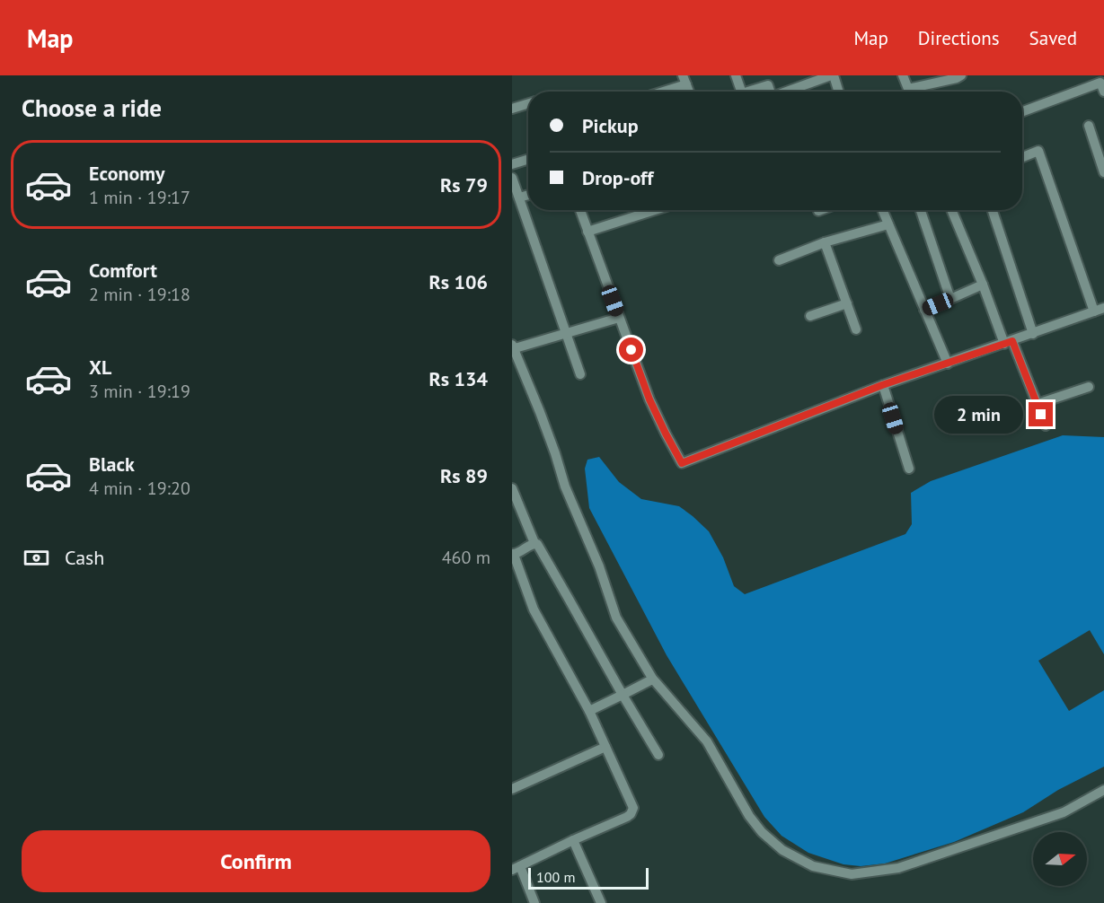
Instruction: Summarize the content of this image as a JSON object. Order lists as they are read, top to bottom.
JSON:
{
  "scale_bar": "100 m",
  "north": "right",
  "page": {
    "header": "Map",
    "nav": ["Map", "Directions", "Saved"],
    "heading": "Choose a ride",
    "banner": ["Pickup", "Drop-off"],
    "list": [
      {
        "name": "Economy",
        "note": "1 min · 19:17",
        "value": "Rs 79"
      },
      {
        "name": "Comfort",
        "note": "2 min · 19:18",
        "value": "Rs 106"
      },
      {
        "name": "XL",
        "note": "3 min · 19:19",
        "value": "Rs 134"
      },
      {
        "name": "Black",
        "note": "4 min · 19:20",
        "value": "Rs 89"
      }
    ],
    "bubble": "2 min",
    "pay": ["Cash", "460 m"],
    "buttons": "Confirm",
    "scale": "100 m"
  }
}
